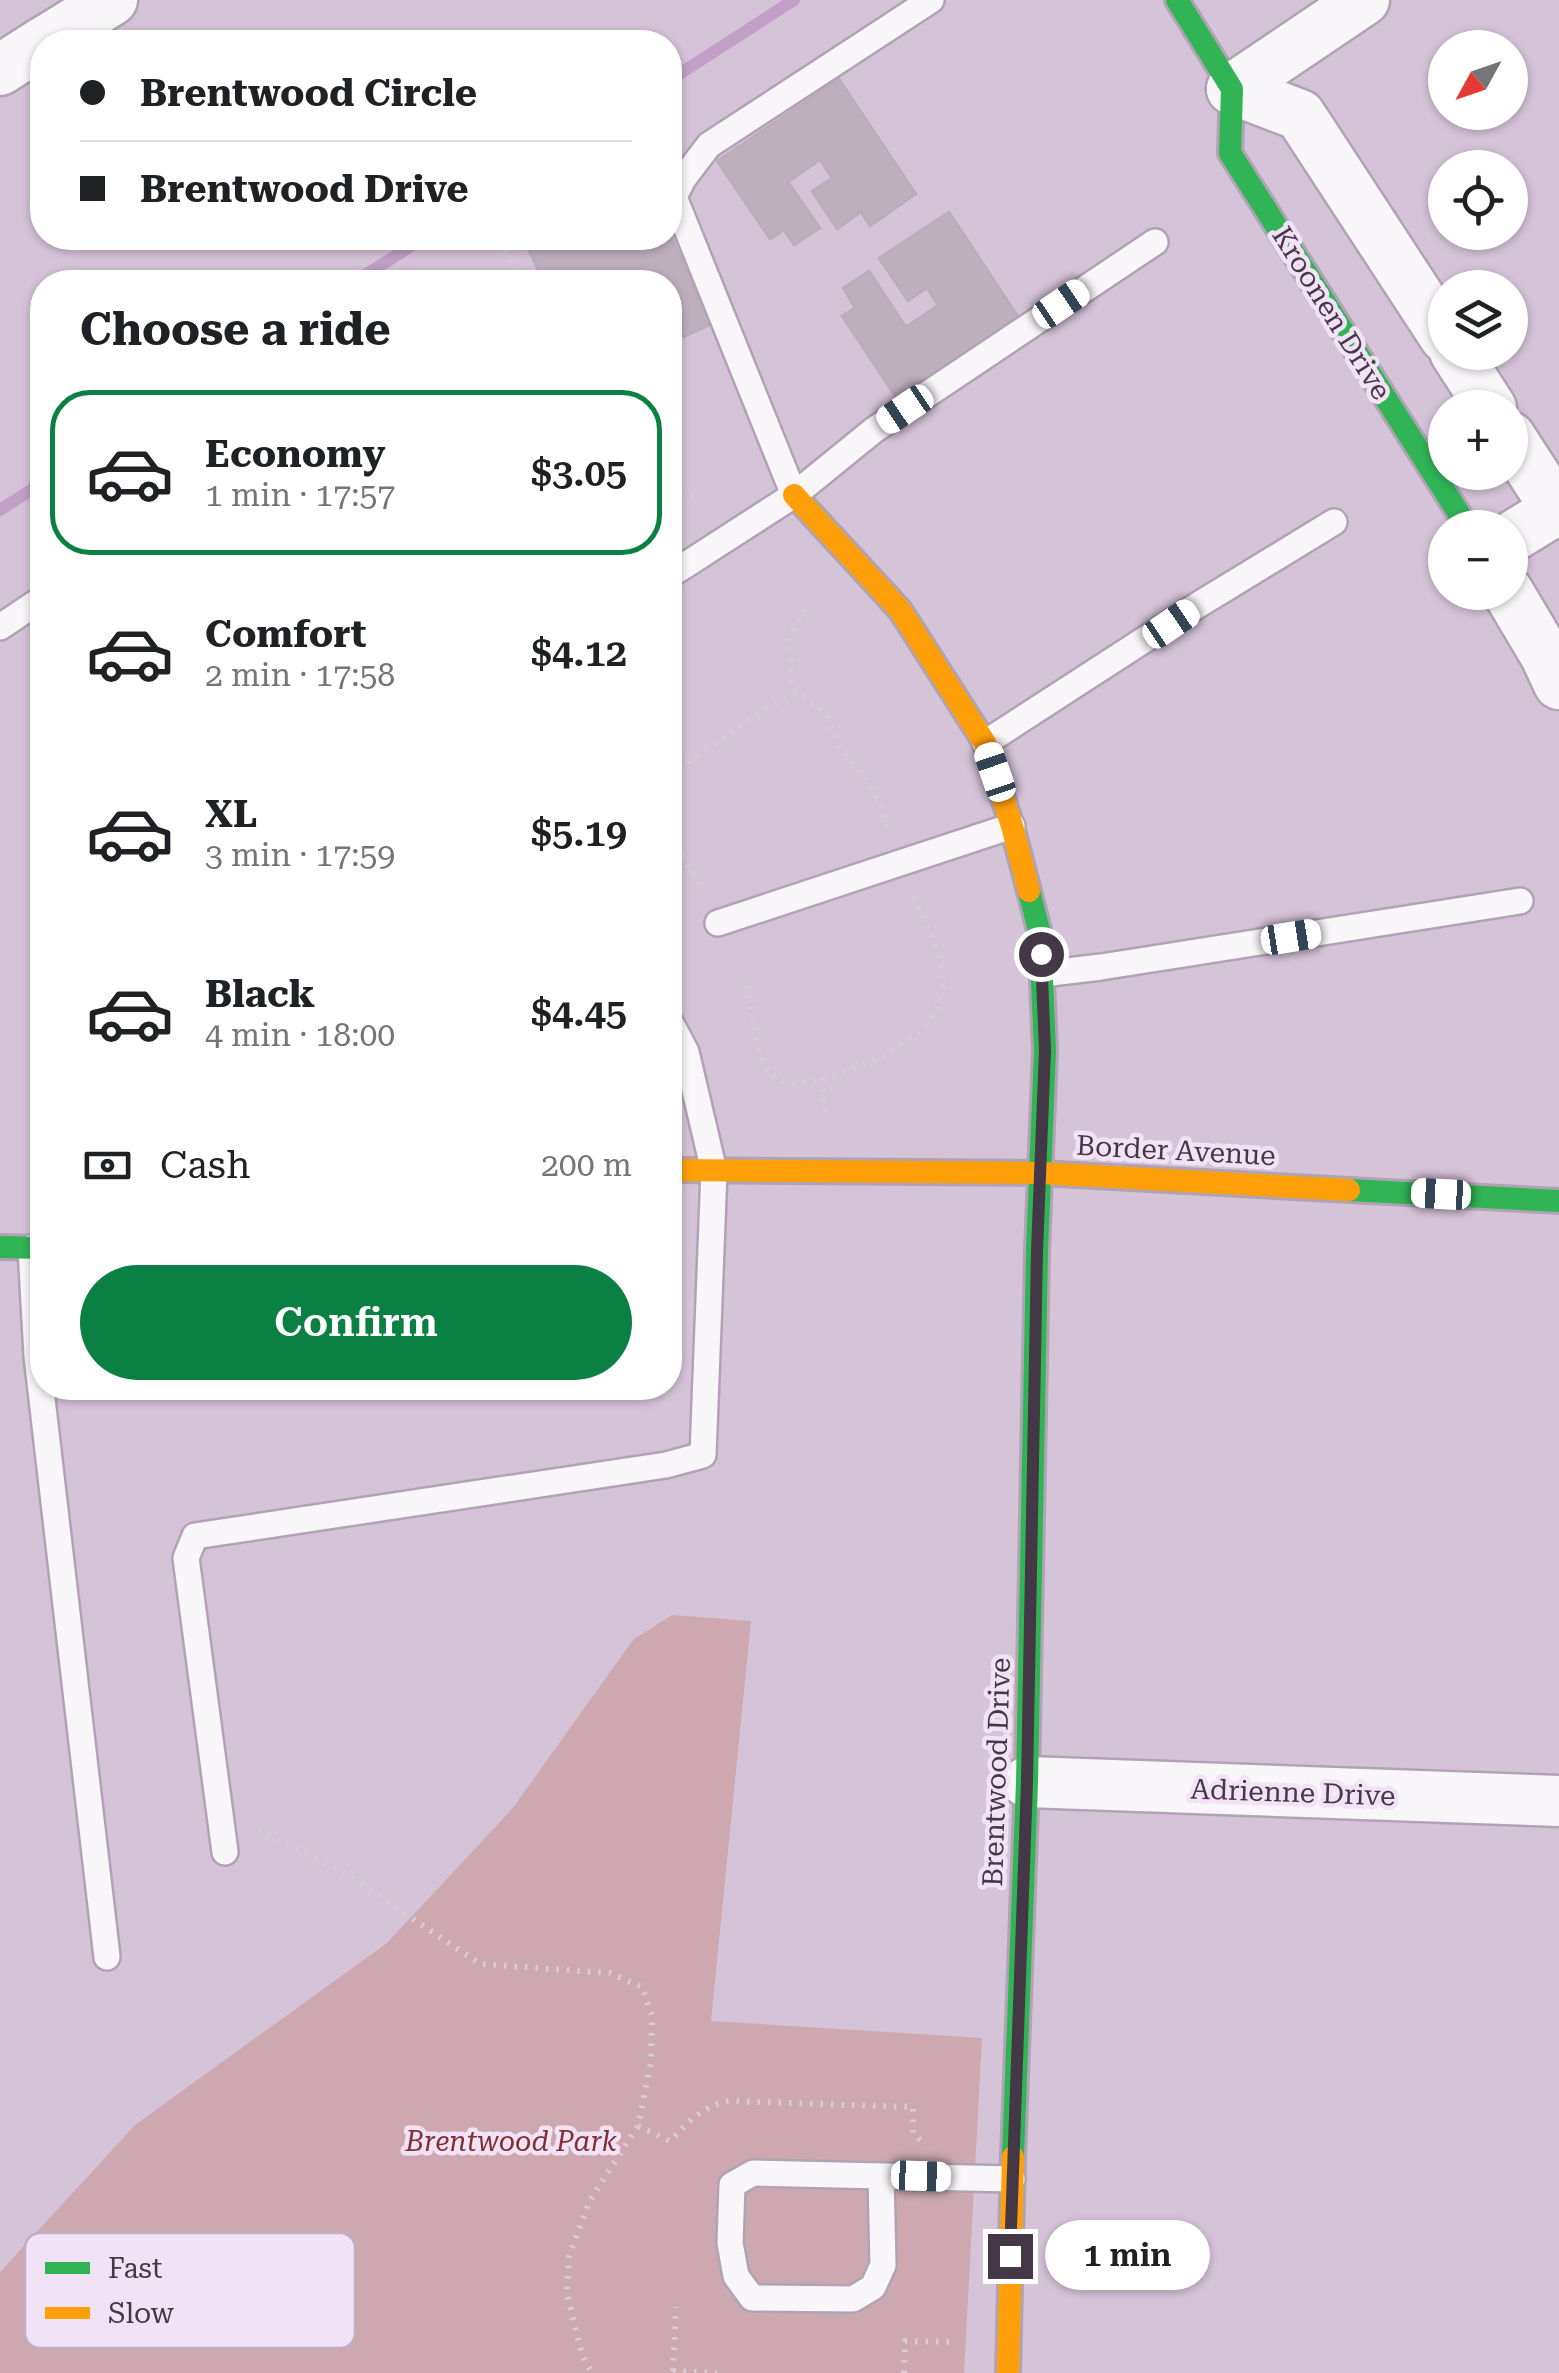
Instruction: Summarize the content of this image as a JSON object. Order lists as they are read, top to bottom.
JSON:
{
  "streets": {
    "street": [
      "Kroonen Drive",
      "Border Avenue",
      "Brentwood Drive",
      "Adrienne Drive"
    ]
  },
  "crossings": [
    ["Border Avenue", "Brentwood Drive"],
    ["Brentwood Drive", "Adrienne Drive"]
  ],
  "parks": ["Brentwood Park"],
  "legend": ["Fast", "Slow"],
  "north": "bottom left",
  "page": {
    "map_buttons": ["+", "−"],
    "banner": ["Brentwood Circle", "Brentwood Drive"],
    "heading": "Choose a ride",
    "list": [
      {
        "name": "Economy",
        "note": "1 min · 17:57",
        "value": "$3.05"
      },
      {
        "name": "Comfort",
        "note": "2 min · 17:58",
        "value": "$4.12"
      },
      {
        "name": "XL",
        "note": "3 min · 17:59",
        "value": "$5.19"
      },
      {
        "name": "Black",
        "note": "4 min · 18:00",
        "value": "$4.45"
      }
    ],
    "pay": ["Cash", "200 m"],
    "buttons": "Confirm",
    "bubble": "1 min"
  }
}
